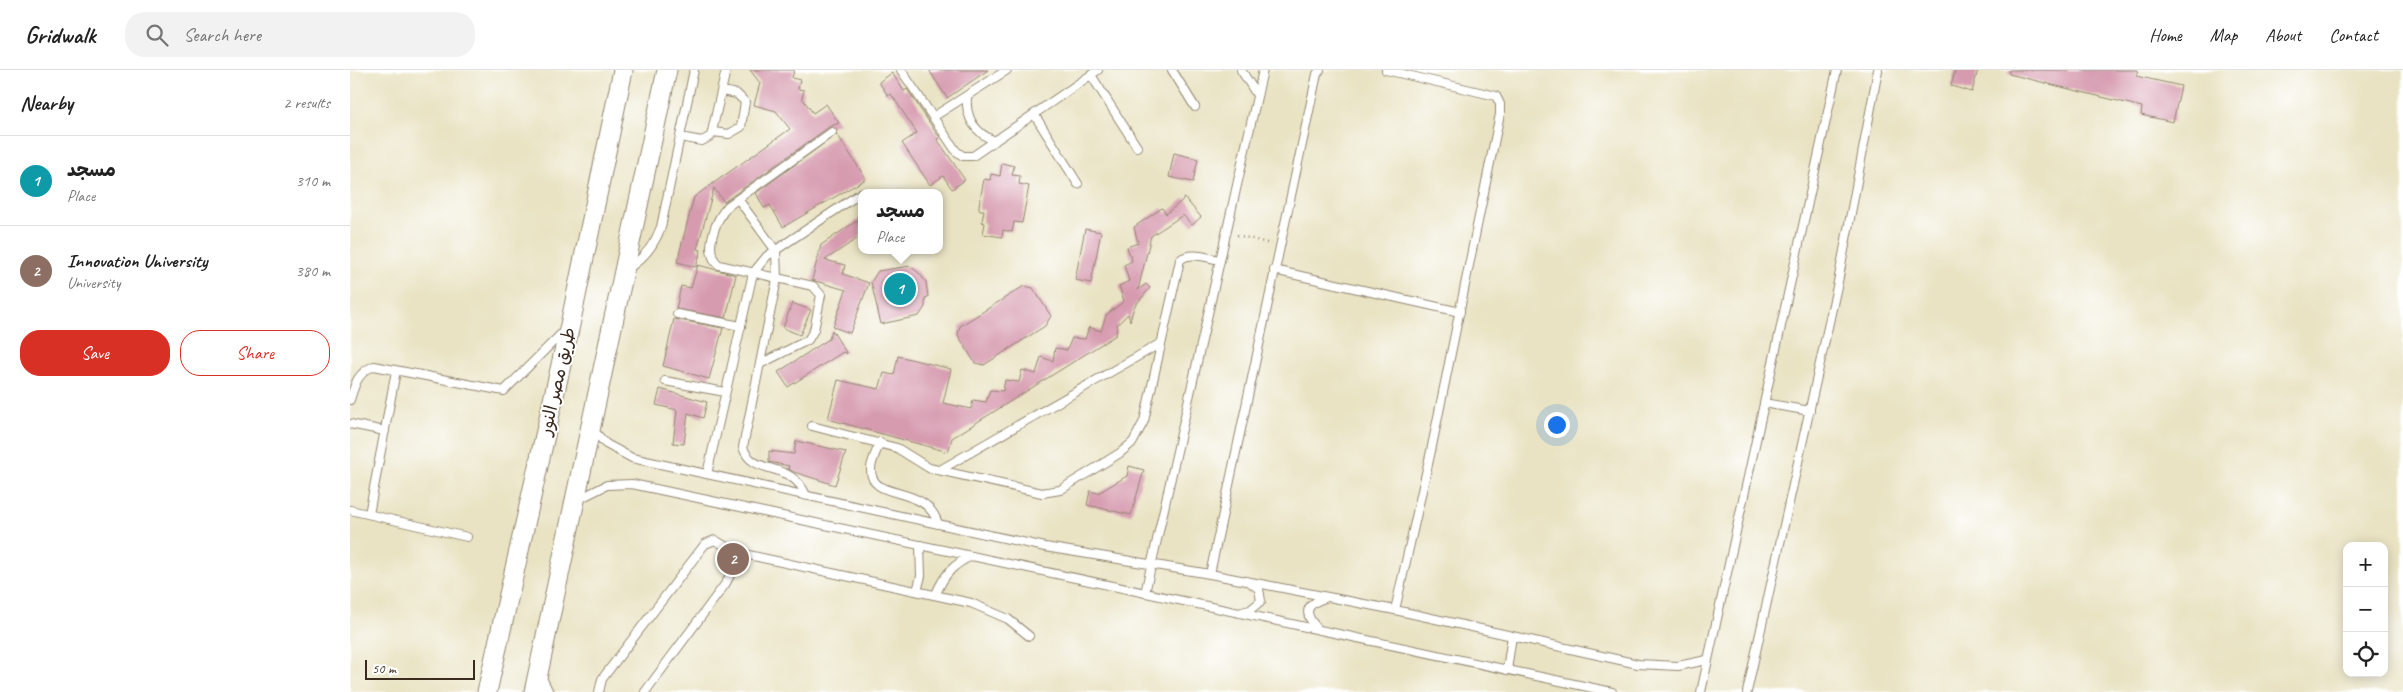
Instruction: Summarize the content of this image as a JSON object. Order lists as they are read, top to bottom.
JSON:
{
  "streets": {
    "street": ["طريق مصر النور"]
  },
  "scale_bar": "50 m",
  "page": {
    "header": "Gridwalk",
    "search": "Search here",
    "nav": [
      "Home",
      "Map",
      "About",
      "Contact"
    ],
    "heading": ["Nearby", "2 results"],
    "list": [
      {
        "mark": "1",
        "name": "مسجد",
        "note": "Place",
        "value": "310 m"
      },
      {
        "mark": "2",
        "name": "Innovation University",
        "note": "University",
        "value": "380 m"
      }
    ],
    "popup": ["مسجد", "Place"],
    "pins": ["1", "2"],
    "buttons": ["Save", "Share"],
    "map_buttons": ["+", "−"],
    "scale": "50 m"
  }
}
